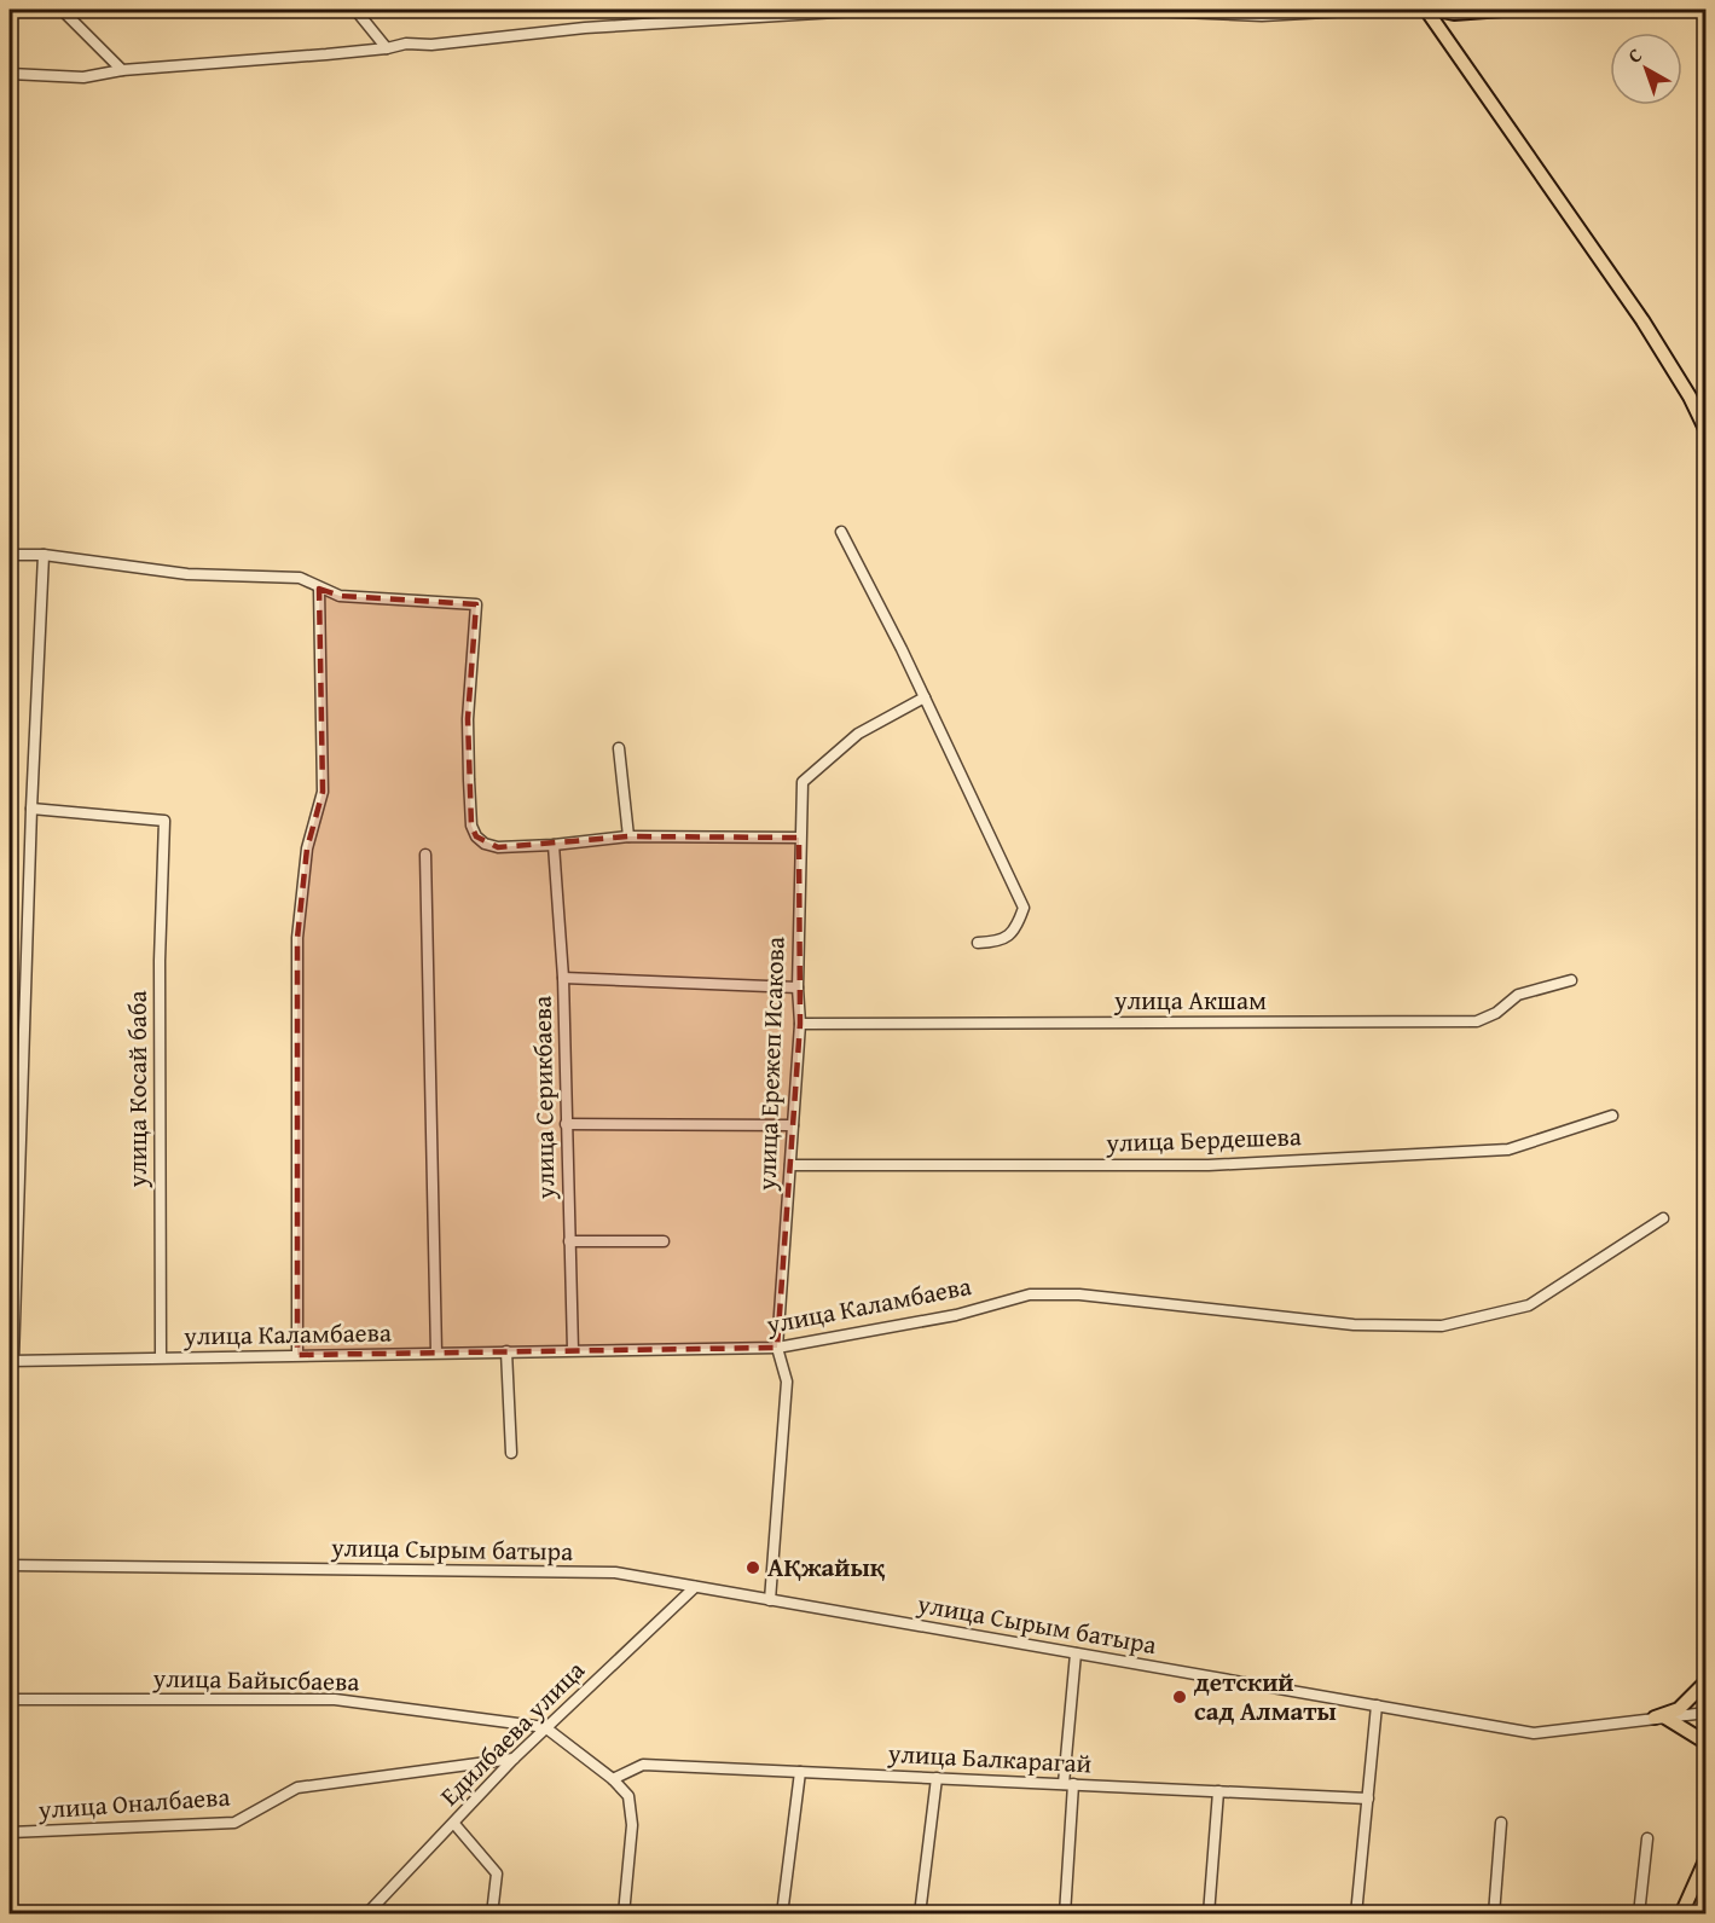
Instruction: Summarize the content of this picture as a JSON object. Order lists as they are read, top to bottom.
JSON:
{
  "streets": {
    "street": [
      "улица Акшам",
      "улица Ережеп Исакова",
      "улица Косай баба",
      "улица Серикбаева",
      "улица Бердешева",
      "улица Каламбаева",
      "улица Сырым батыра",
      "улица Байысбаева",
      "Едилбаева улица",
      "улица Балкарагай",
      "улица Оналбаева"
    ]
  },
  "crossings": [
    ["улица Акшам", "улица Ережеп Исакова"],
    ["улица Ережеп Исакова", "улица Бердешева"],
    ["улица Ережеп Исакова", "улица Каламбаева"],
    ["улица Ережеп Исакова", "улица Сырым батыра"],
    ["улица Косай баба", "улица Каламбаева"],
    ["улица Серикбаева", "улица Каламбаева"],
    ["улица Сырым батыра", "Едилбаева улица"],
    ["улица Байысбаева", "Едилбаева улица"],
    ["Едилбаева улица", "улица Оналбаева"]
  ],
  "places": ["АҚжайық", "детский сад Алматы"],
  "north": "top left"
}
